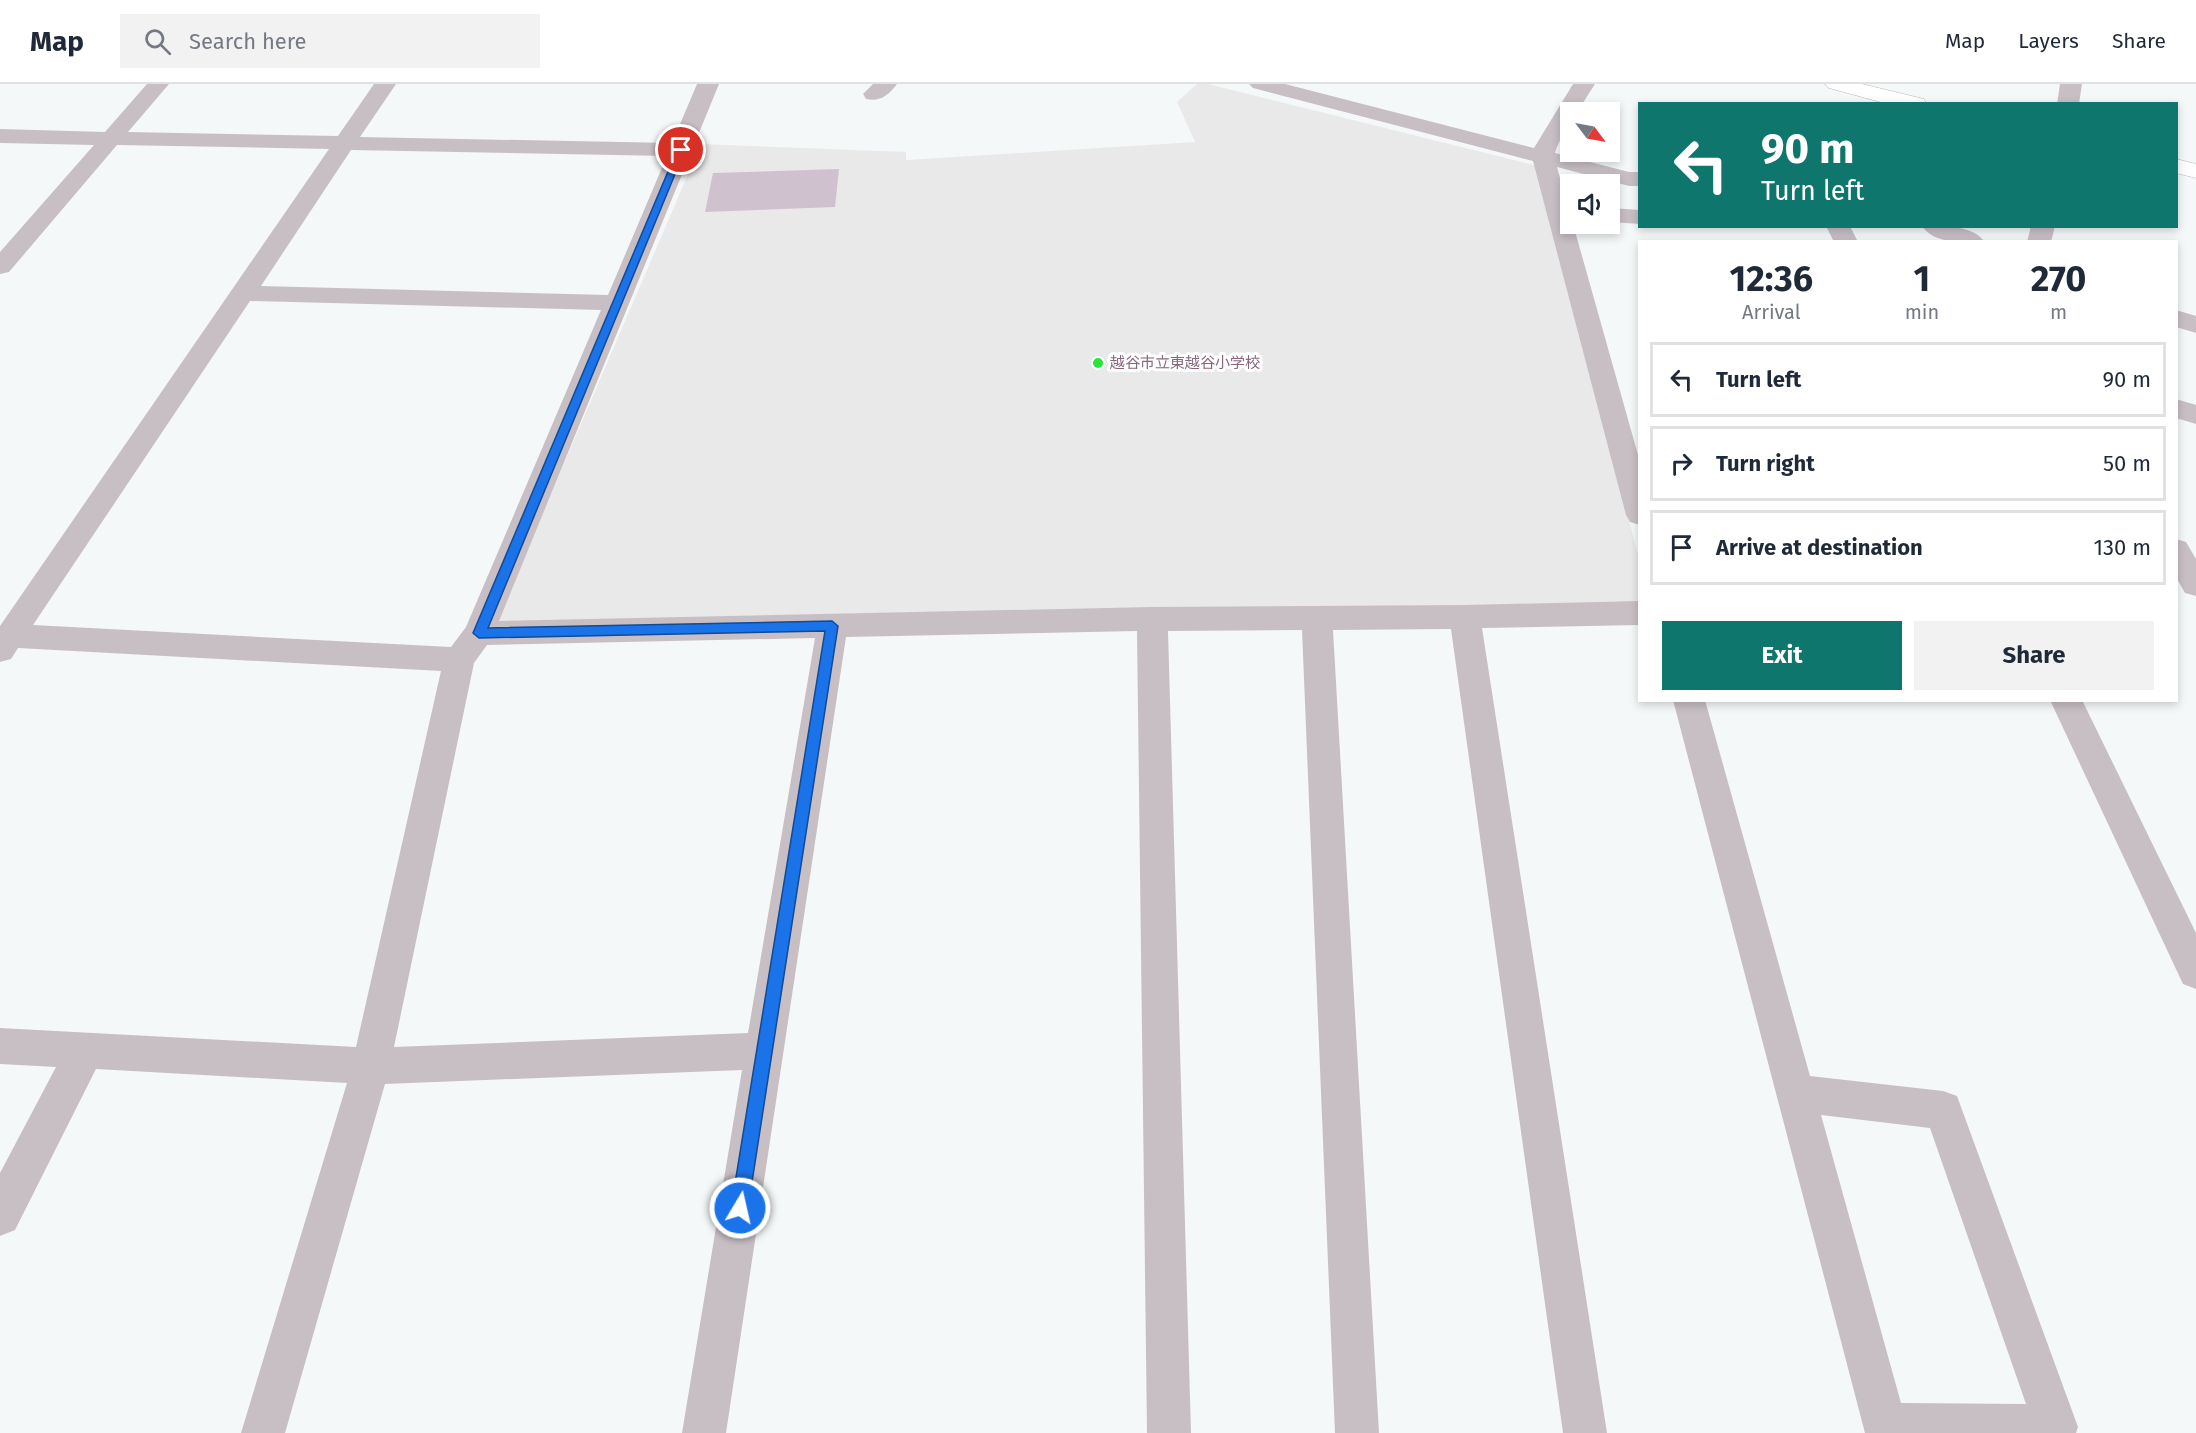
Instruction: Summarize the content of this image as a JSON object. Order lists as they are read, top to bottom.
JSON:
{
  "places": ["越谷市立東越谷小学校"],
  "north": "bottom right",
  "page": {
    "header": "Map",
    "search": "Search here",
    "nav": ["Map", "Layers", "Share"],
    "turn": ["90 m", "Turn left"],
    "eta": [
      "12:36",
      "Arrival",
      "1",
      "min",
      "270",
      "m"
    ],
    "list": [
      {
        "name": "Turn left",
        "value": "90 m"
      },
      {
        "name": "Turn right",
        "value": "50 m"
      },
      {
        "name": "Arrive at destination",
        "value": "130 m"
      }
    ],
    "buttons": ["Exit", "Share"]
  }
}
